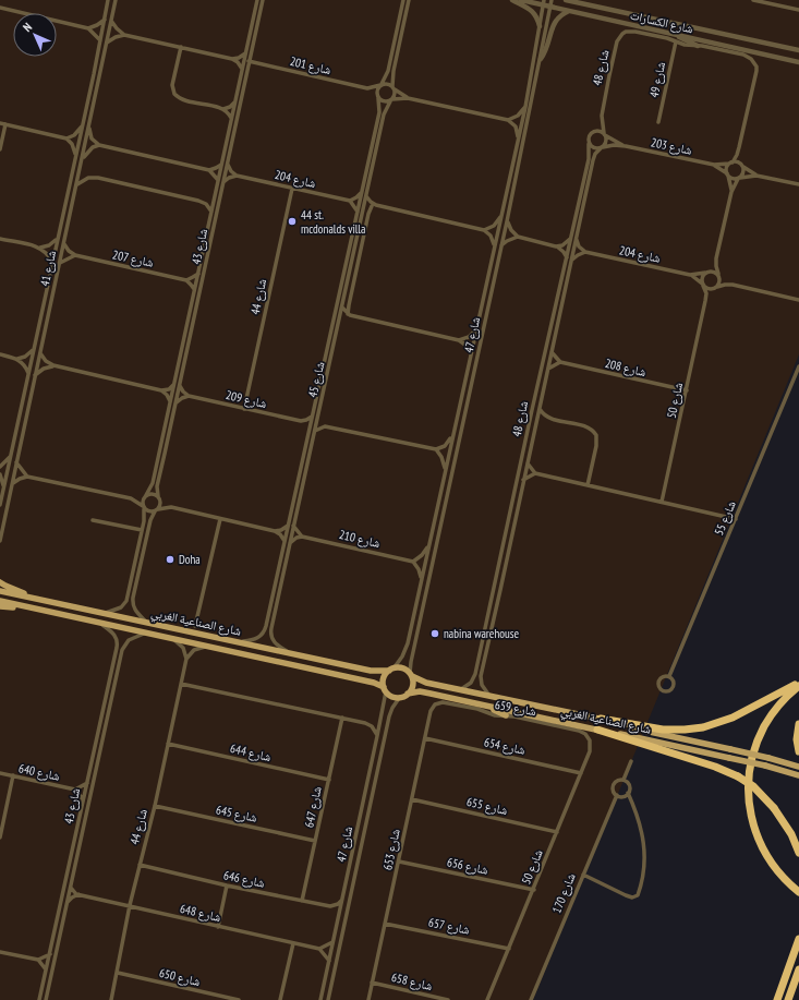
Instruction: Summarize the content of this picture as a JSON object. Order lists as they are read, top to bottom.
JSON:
{
  "streets": {
    "main road": ["شارع الصناعية الغربي"],
    "street": [
      "شارع الكسارات",
      "شارع 201",
      "شارع 48",
      "شارع 49",
      "شارع 203",
      "شارع 204",
      "شارع 43",
      "شارع 207",
      "شارع 41",
      "شارع 44",
      "شارع 47",
      "شارع 208",
      "شارع 45",
      "شارع 209",
      "شارع 50",
      "شارع 55",
      "شارع 210",
      "شارع 659",
      "شارع 654",
      "شارع 644",
      "شارع 640",
      "شارع 655",
      "شارع 647",
      "شارع 645",
      "شارع 653",
      "شارع 656",
      "شارع 646",
      "شارع 170",
      "شارع 648",
      "شارع 657",
      "شارع 650",
      "شارع 658"
    ]
  },
  "crossings": [
    ["شارع الكسارات", "شارع 48"],
    ["شارع الكسارات", "شارع 49"],
    ["شارع الكسارات", "شارع 203"],
    ["شارع الكسارات", "شارع 47"],
    ["شارع 201", "شارع 43"],
    ["شارع 201", "شارع 45"],
    ["شارع 48", "شارع 49"],
    ["شارع 48", "شارع 203"],
    ["شارع 48", "شارع 204"],
    ["شارع 48", "شارع الصناعية الغربي"],
    ["شارع 49", "شارع 203"],
    ["شارع 203", "شارع 204"],
    ["شارع 204", "شارع 44"],
    ["شارع 204", "شارع 50"],
    ["شارع 43", "شارع 41"],
    ["شارع 43", "شارع الصناعية الغربي"],
    ["شارع 43", "شارع 640"],
    ["شارع 43", "شارع 648"],
    ["شارع 44", "شارع 209"],
    ["شارع 44", "شارع 644"],
    ["شارع 44", "شارع 645"],
    ["شارع 44", "شارع 646"],
    ["شارع 44", "شارع 648"],
    ["شارع 44", "شارع 650"],
    ["شارع 47", "شارع 45"],
    ["شارع 47", "شارع 210"],
    ["شارع 47", "شارع الصناعية الغربي"],
    ["شارع 47", "شارع 646"],
    ["شارع 208", "شارع 50"],
    ["شارع 45", "شارع 210"],
    ["شارع 45", "شارع الصناعية الغربي"],
    ["شارع 50", "شارع 659"],
    ["شارع 50", "شارع 654"],
    ["شارع 50", "شارع 655"],
    ["شارع 50", "شارع 656"],
    ["شارع 50", "شارع 657"],
    ["شارع 210", "شارع الصناعية الغربي"],
    ["شارع 659", "شارع 653"],
    ["شارع 654", "شارع 653"],
    ["شارع 644", "شارع 647"],
    ["شارع 655", "شارع 653"],
    ["شارع 647", "شارع 645"],
    ["شارع 647", "شارع 646"],
    ["شارع 653", "شارع 656"],
    ["شارع 653", "شارع 657"],
    ["شارع 653", "شارع 658"]
  ],
  "places": ["44 st. mcdonalds villa", "Doha", "nabina warehouse"],
  "north": "top left"
}
